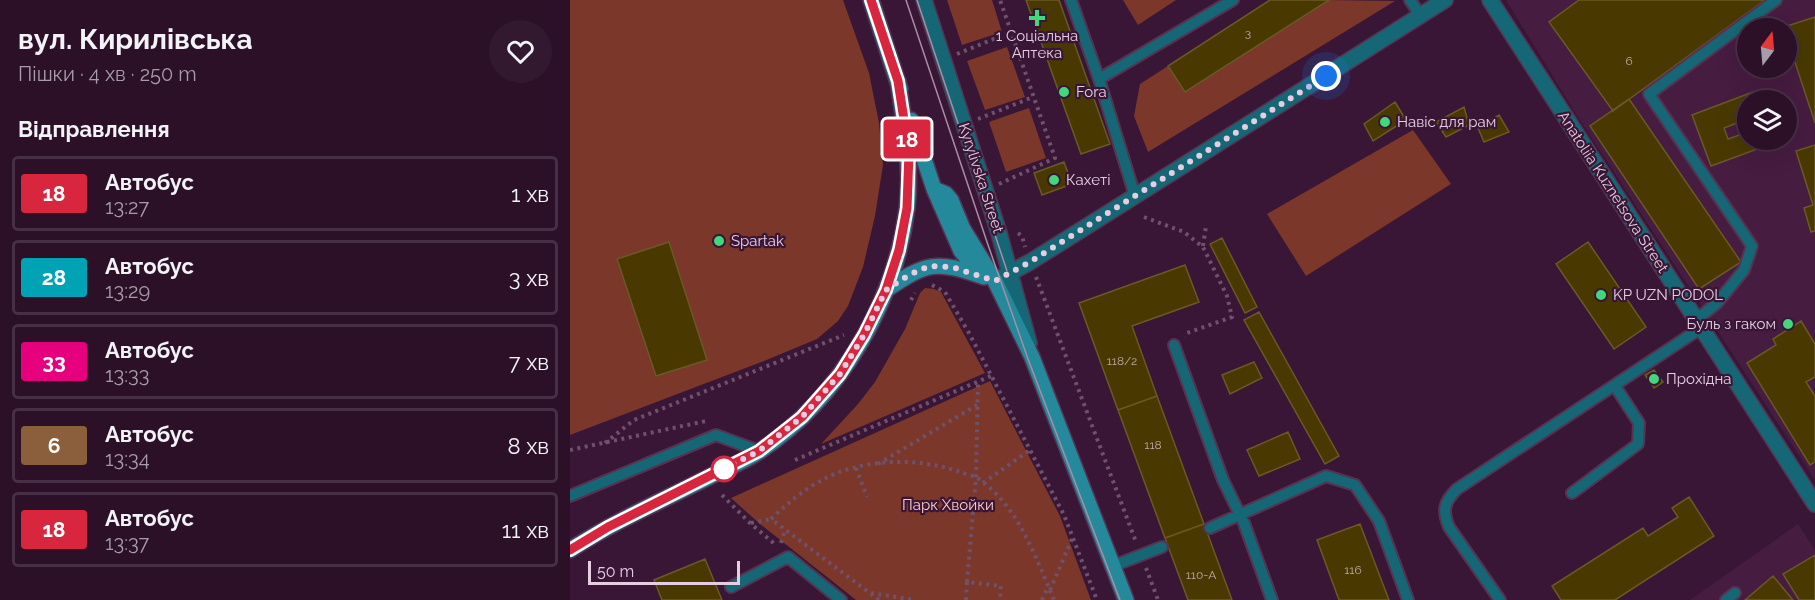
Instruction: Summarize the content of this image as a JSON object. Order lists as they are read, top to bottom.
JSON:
{
  "streets": {
    "street": ["Kyrylivska Street", "Anatoliia Kuznetsova Street"]
  },
  "parks": ["Парк Хвойки"],
  "places": {
    "health": ["1 Соціальна Аптека"],
    "other": [
      "Fora",
      "Навіс для рам",
      "Кахеті",
      "Spartak",
      "KP UZN PODOL",
      "Буль з гаком",
      "Прохідна"
    ]
  },
  "lines": ["bus line 18"],
  "house_numbers": [
    "3",
    "6",
    "118/2",
    "118",
    "116",
    "110-А"
  ],
  "scale_bar": "50 m",
  "north": "top",
  "page": {
    "heading": [
      ["вул. Кирилівська", "Пішки · 4 хв · 250 m"],
      "Відправлення"
    ],
    "on_map": "18",
    "list": [
      {
        "mark": "18",
        "name": "Автобус",
        "note": "13:27",
        "value": "1 хв"
      },
      {
        "mark": "28",
        "name": "Автобус",
        "note": "13:29",
        "value": "3 хв"
      },
      {
        "mark": "33",
        "name": "Автобус",
        "note": "13:33",
        "value": "7 хв"
      },
      {
        "mark": "6",
        "name": "Автобус",
        "note": "13:34",
        "value": "8 хв"
      },
      {
        "mark": "18",
        "name": "Автобус",
        "note": "13:37",
        "value": "11 хв"
      }
    ],
    "scale": "50 m"
  }
}
